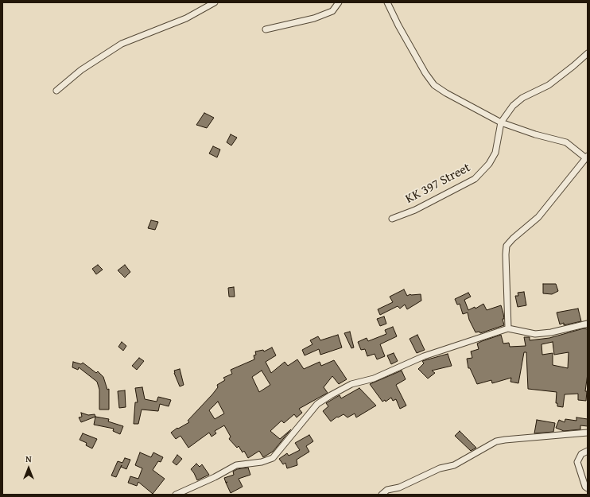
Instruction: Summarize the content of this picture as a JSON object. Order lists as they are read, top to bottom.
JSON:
{
  "streets": {
    "street": ["KK 397 Street"]
  },
  "north": "top"
}
